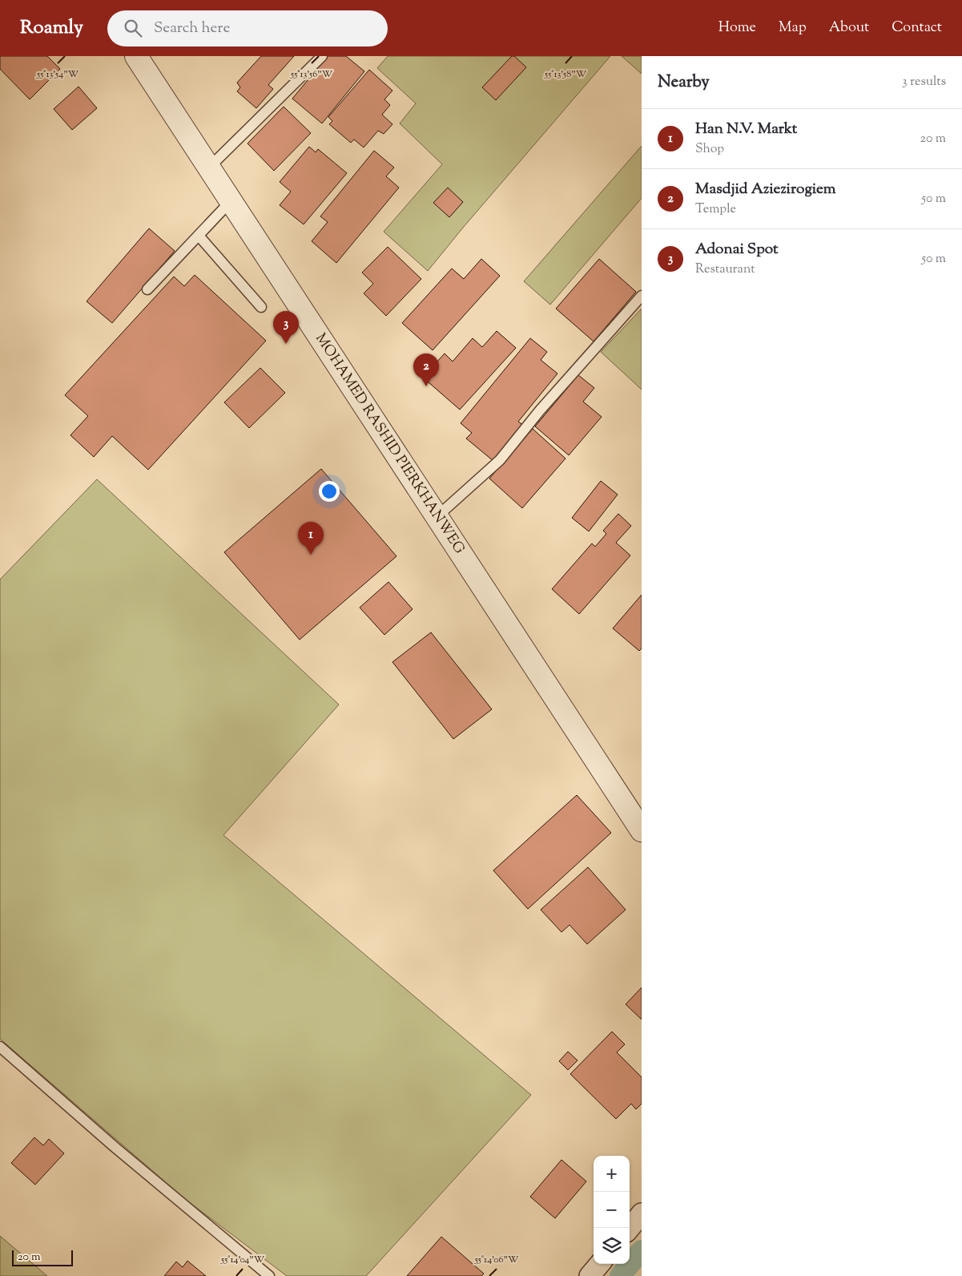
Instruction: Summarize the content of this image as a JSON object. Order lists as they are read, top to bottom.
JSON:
{
  "streets": {
    "street": ["MOHAMED RASHID PIERKHANWEG"]
  },
  "scale_bar": "20 m",
  "page": {
    "header": "Roamly",
    "search": "Search here",
    "nav": [
      "Home",
      "Map",
      "About",
      "Contact"
    ],
    "heading": ["Nearby", "3 results"],
    "list": [
      {
        "mark": "1",
        "name": "Han N.V. Markt",
        "note": "Shop",
        "value": "20 m"
      },
      {
        "mark": "2",
        "name": "Masdjid Aziezirogiem",
        "note": "Temple",
        "value": "50 m"
      },
      {
        "mark": "3",
        "name": "Adonai Spot",
        "note": "Restaurant",
        "value": "50 m"
      }
    ],
    "pins": ["3", "2", "1"],
    "map_buttons": ["+", "−"],
    "scale": "20 m"
  },
  "coordinates": [
    "55°13'54\"W",
    "55°13'56\"W",
    "55°13'58\"W",
    "55°14'04\"W",
    "55°14'06\"W"
  ]
}
